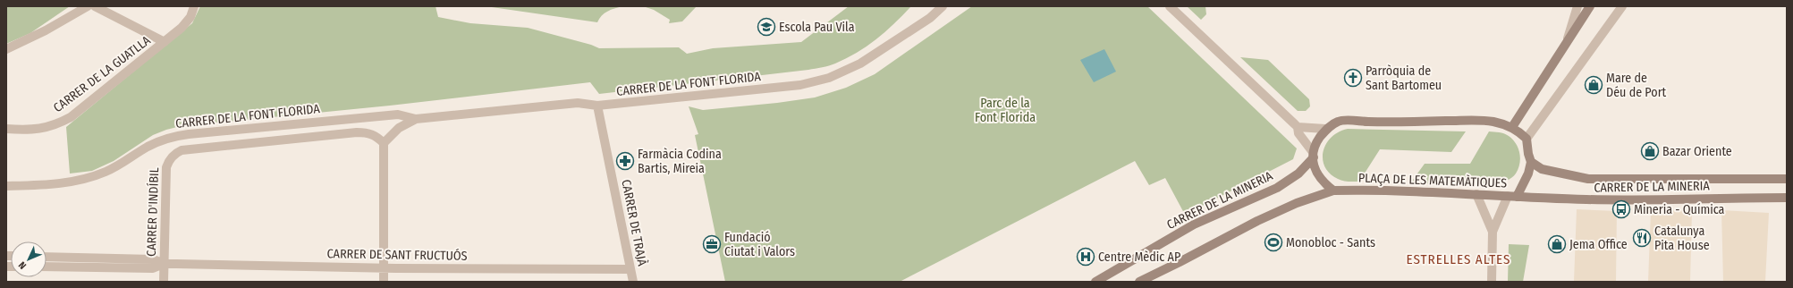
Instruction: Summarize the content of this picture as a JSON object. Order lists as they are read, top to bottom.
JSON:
{
  "streets": {
    "street": [
      "CARRER DE LA GUATLLA",
      "CARRER DE LA FONT FLORIDA",
      "PLAÇA DE LES MATEMÀTIQUES",
      "CARRER DE LA MINERIA",
      "CARRER D'INDÍBIL",
      "CARRER DE TRAJÀ",
      "CARRER DE SANT FRUCTUÓS"
    ]
  },
  "crossings": [
    ["CARRER DE LA FONT FLORIDA", "CARRER D'INDÍBIL"],
    ["CARRER DE LA FONT FLORIDA", "CARRER DE TRAJÀ"],
    ["PLAÇA DE LES MATEMÀTIQUES", "CARRER DE LA MINERIA"],
    ["CARRER D'INDÍBIL", "CARRER DE SANT FRUCTUÓS"],
    ["CARRER DE TRAJÀ", "CARRER DE SANT FRUCTUÓS"]
  ],
  "districts": ["ESTRELLES ALTES"],
  "parks": ["Parc de la Font Florida"],
  "places": {
    "school or university": ["Escola Pau Vila"],
    "church": ["Parròquia de Sant Bartomeu"],
    "shop": ["Mare de Déu de Port", "Bazar Oriente", "Jema Office"],
    "pharmacy": ["Farmàcia Codina Bartis, Mireia"],
    "bus stop": ["Mineria - Química"],
    "restaurant": ["Catalunya Pita House"],
    "sports": ["Monobloc - Sants"],
    "office": ["Fundació Ciutat i Valors"],
    "hospital": ["Centre Mèdic AP"]
  },
  "north": "bottom left"
}
